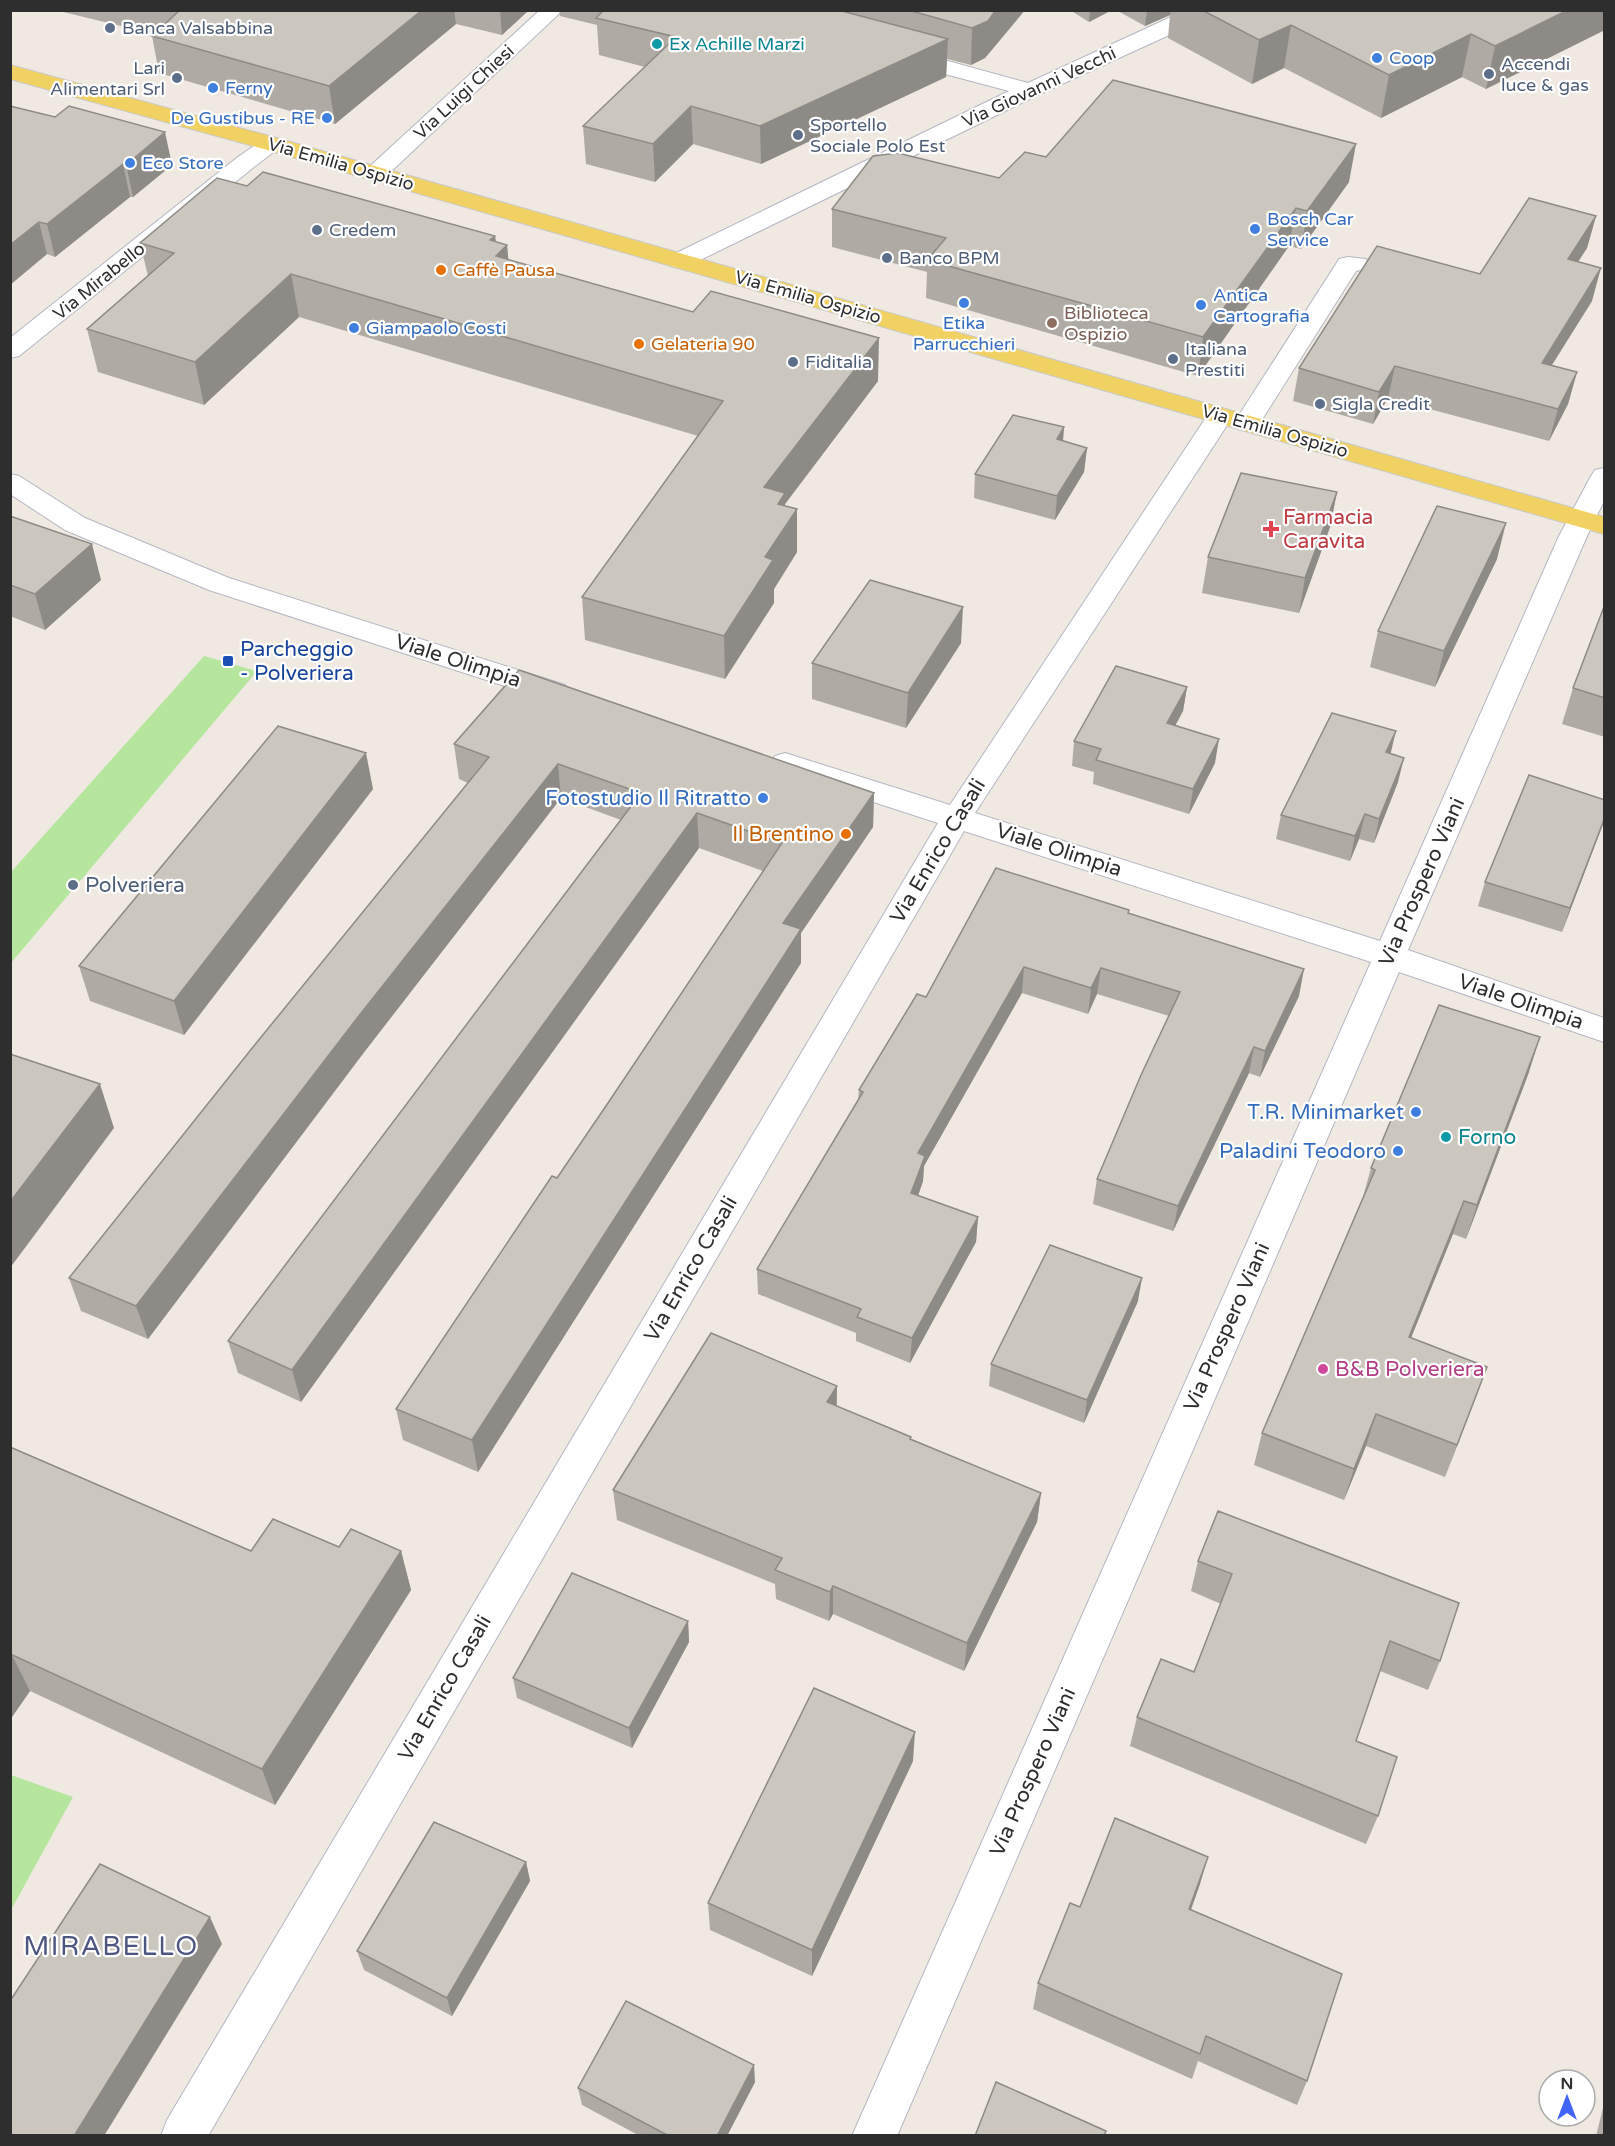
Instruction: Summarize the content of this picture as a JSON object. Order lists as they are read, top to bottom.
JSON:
{
  "streets": {
    "main road": ["Via Emilia Ospizio"],
    "street": [
      "Via Giovanni Vecchi",
      "Via Luigi Chiesi",
      "Via Mirabello",
      "Viale Olimpia",
      "Via Enrico Casali",
      "Via Prospero Viani"
    ]
  },
  "crossings": [
    ["Via Giovanni Vecchi", "Via Emilia Ospizio"],
    ["Via Luigi Chiesi", "Via Emilia Ospizio"],
    ["Via Emilia Ospizio", "Via Mirabello"],
    ["Via Emilia Ospizio", "Via Enrico Casali"],
    ["Via Emilia Ospizio", "Via Prospero Viani"],
    ["Viale Olimpia", "Via Enrico Casali"],
    ["Viale Olimpia", "Via Prospero Viani"]
  ],
  "districts": ["MIRABELLO"],
  "places": {
    "other": [
      "Banca Valsabbina",
      "Ex Achille Marzi",
      "Coop",
      "Accendi luce & gas",
      "Lari Alimentari Srl",
      "Ferny",
      "De Gustibus - RE",
      "Sportello Sociale Polo Est",
      "Eco Store",
      "Bosch Car Service",
      "Credem",
      "Banco BPM",
      "Caffè Pausa",
      "Etika Parrucchieri",
      "Antica Cartografia",
      "Biblioteca Ospizio",
      "Giampaolo Costi",
      "Gelateria 90",
      "Italiana Prestiti",
      "Fiditalia",
      "Sigla Credit",
      "Fotostudio Il Ritratto",
      "Il Brentino",
      "Polveriera",
      "T.R. Minimarket",
      "Forno",
      "Paladini Teodoro",
      "B&B Polveriera"
    ],
    "health": ["Farmacia Caravita"],
    "transit": ["Parcheggio - Polveriera"]
  },
  "north": "top"
}
